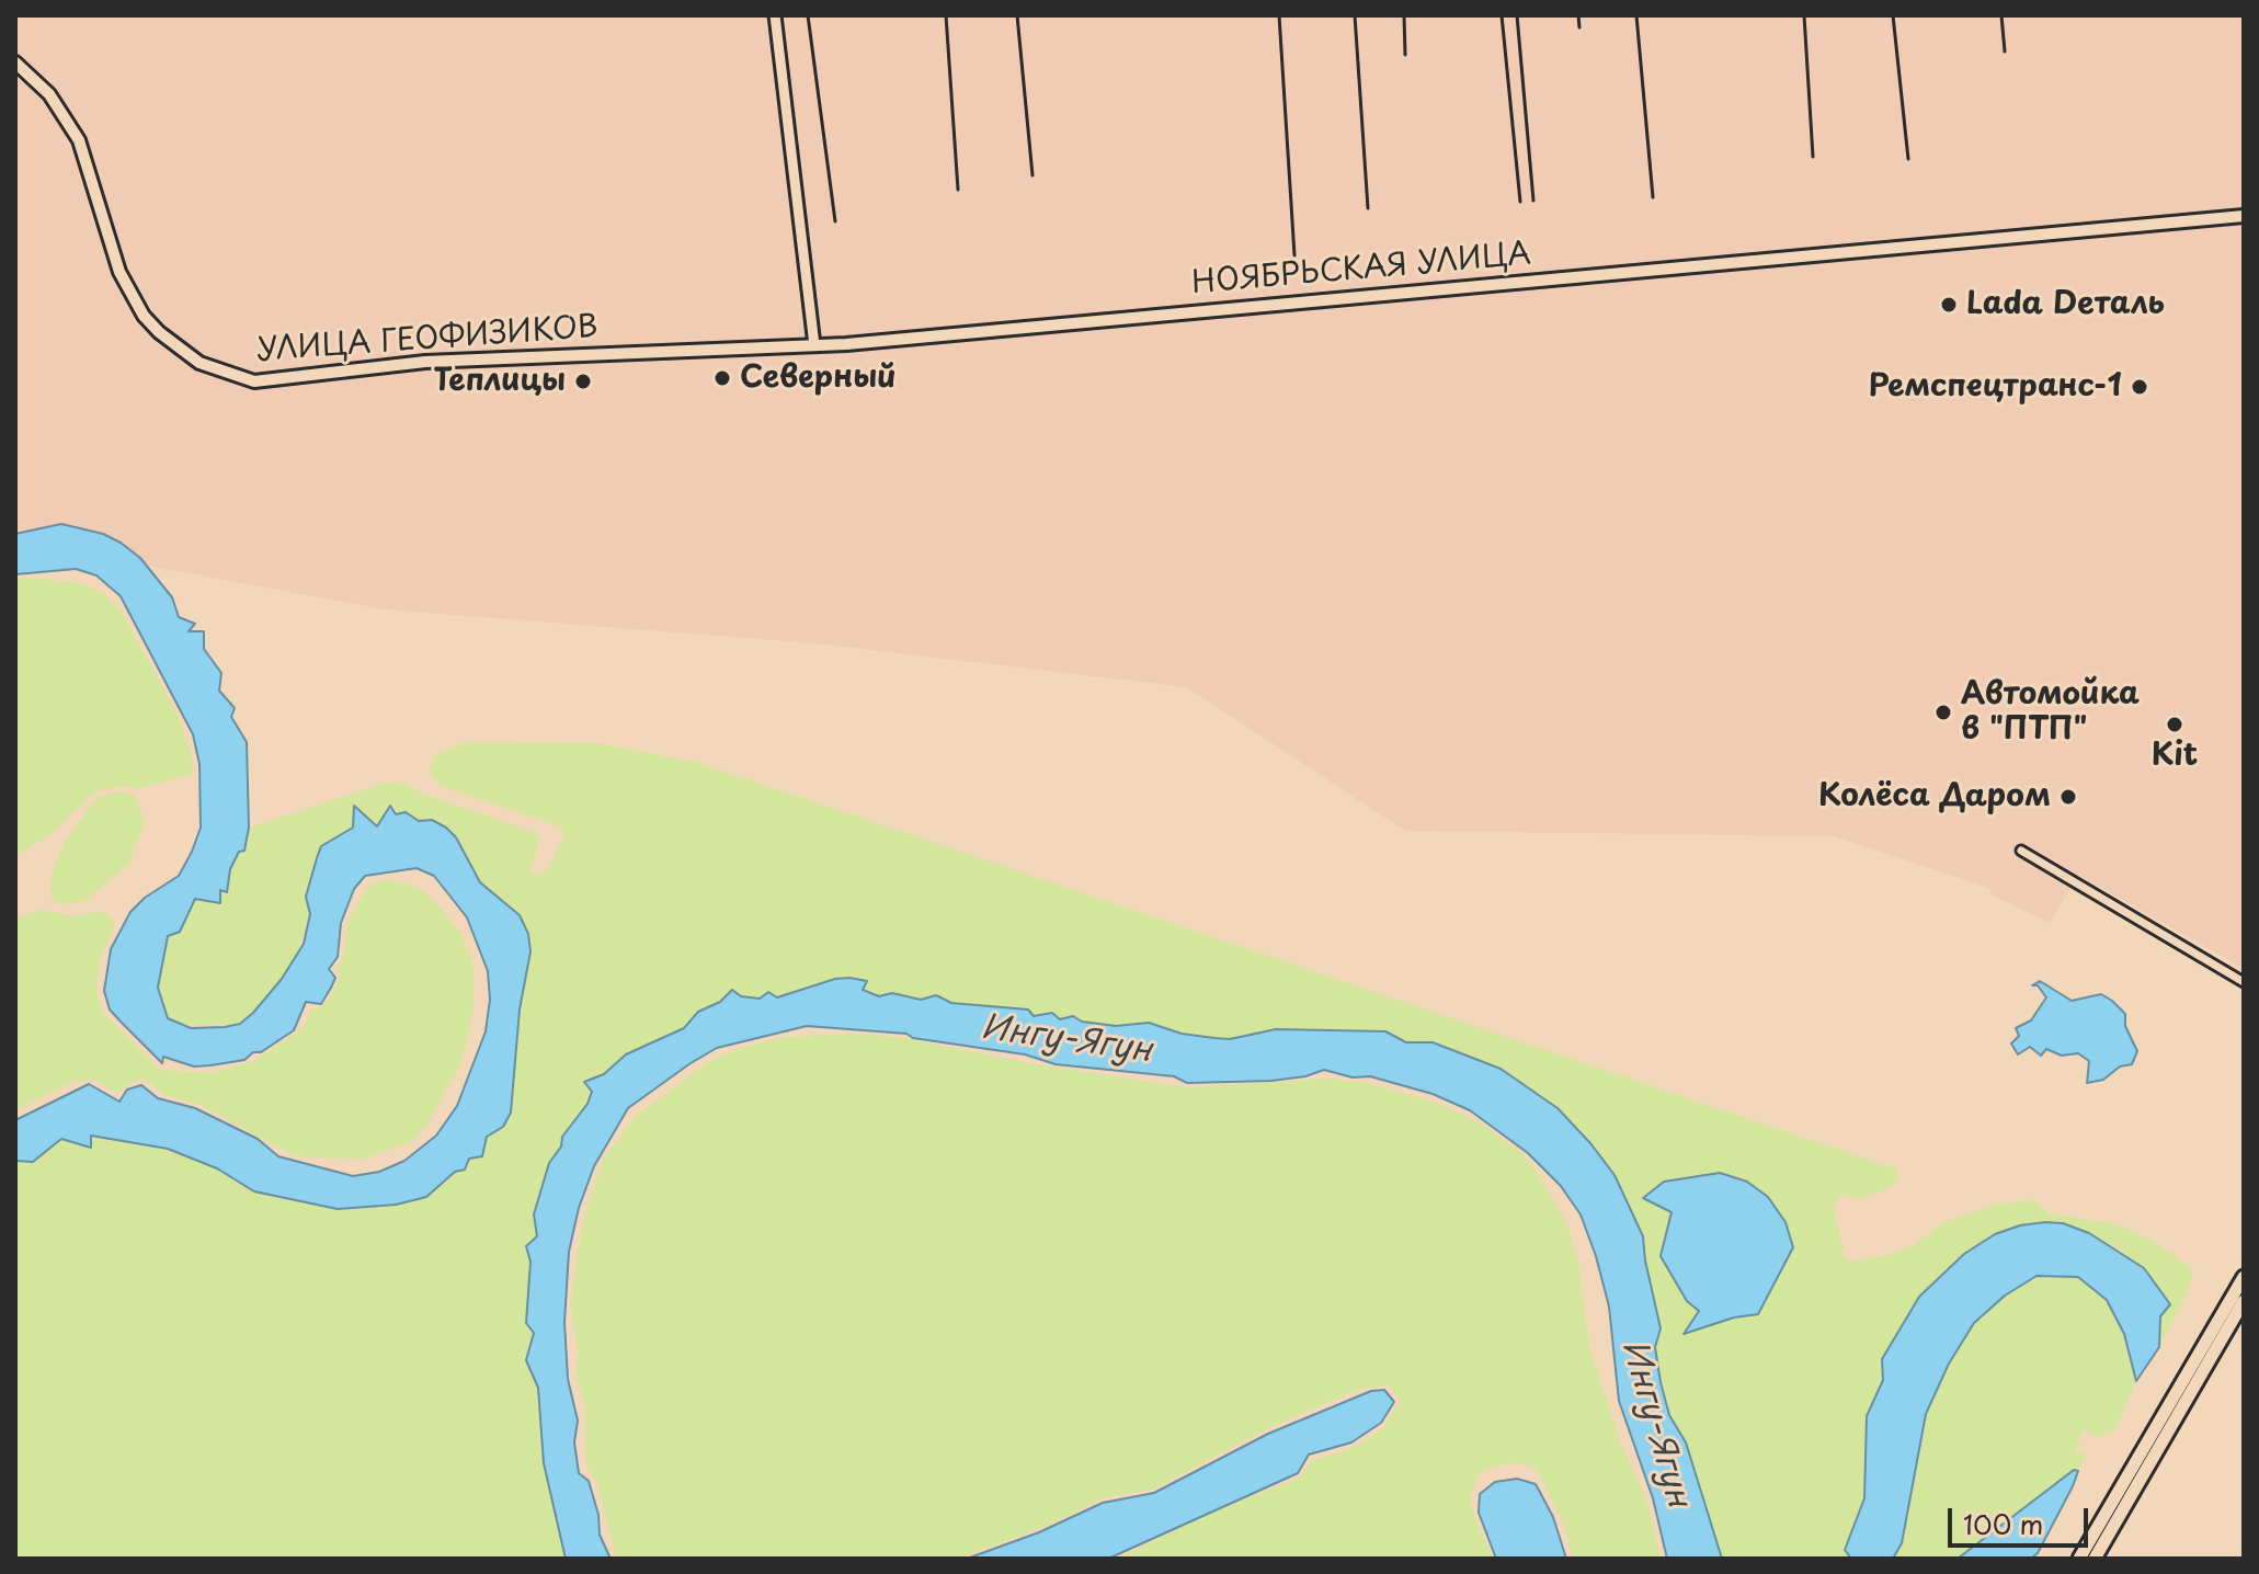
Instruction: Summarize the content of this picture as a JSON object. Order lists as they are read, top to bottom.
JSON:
{
  "streets": {
    "main road": ["НОЯБРЬСКАЯ УЛИЦА", "УЛИЦА ГЕОФИЗИКОВ"]
  },
  "crossings": [
    ["НОЯБРЬСКАЯ УЛИЦА", "УЛИЦА ГЕОФИЗИКОВ"]
  ],
  "water": ["Ингу-Ягун"],
  "places": [
    "Lada Dеталь",
    "Северный",
    "Теплицы",
    "Ремспецтранс-1",
    "Автомойка в \"ПТП\"",
    "Kit",
    "Колёса Даром"
  ],
  "scale_bar": "100 m"
}
